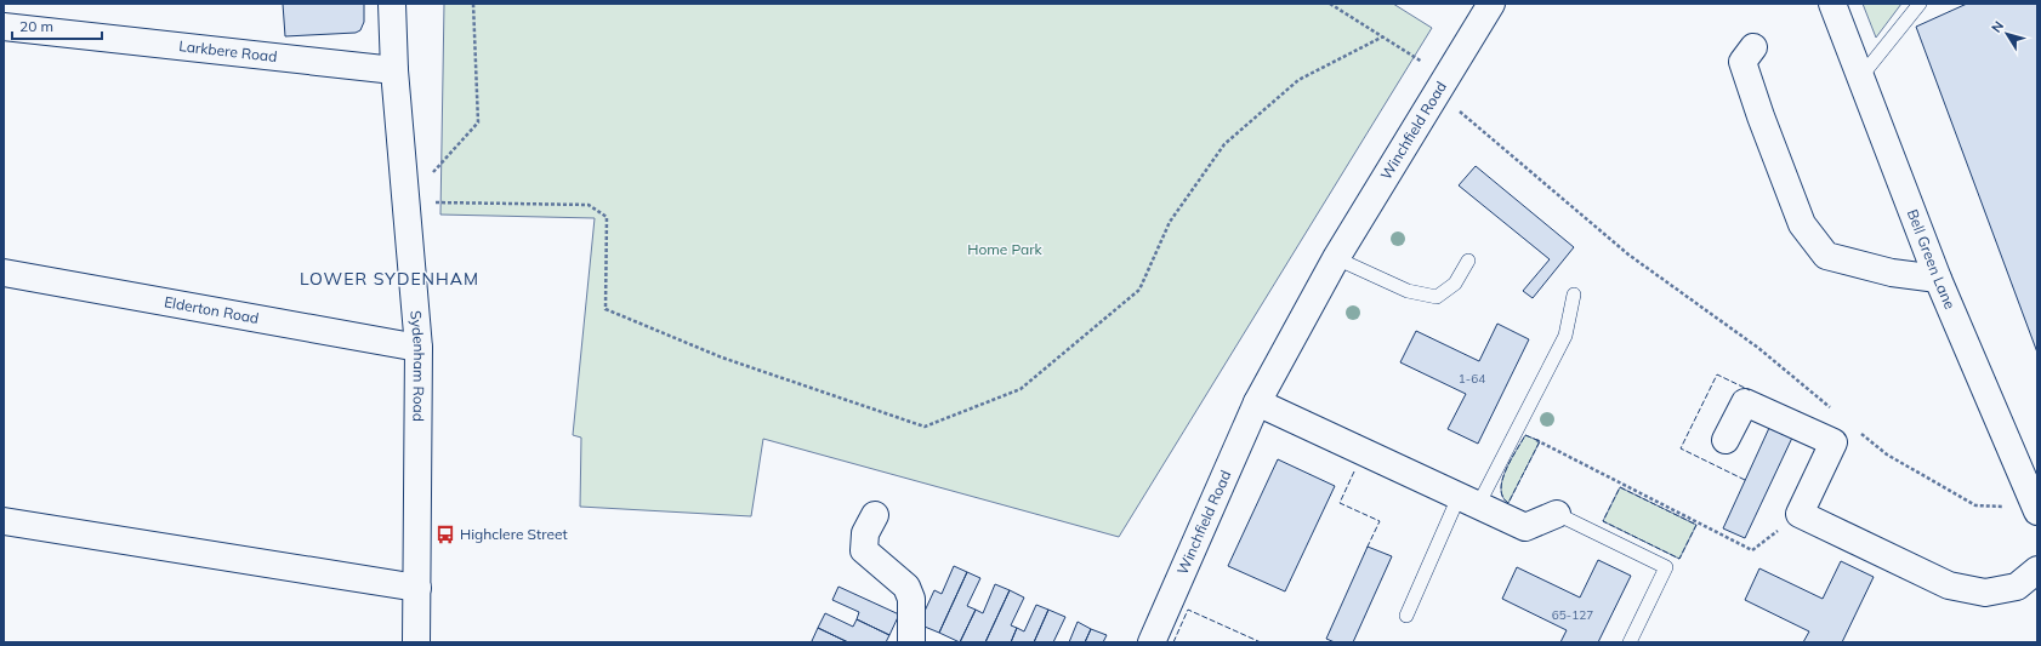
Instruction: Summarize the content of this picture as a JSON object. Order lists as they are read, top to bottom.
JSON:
{
  "streets": {
    "street": [
      "Larkbere Road",
      "Winchfield Road",
      "Bell Green Lane",
      "Elderton Road",
      "Sydenham Road"
    ]
  },
  "crossings": [
    ["Larkbere Road", "Sydenham Road"],
    ["Elderton Road", "Sydenham Road"]
  ],
  "districts": ["LOWER SYDENHAM"],
  "parks": ["Home Park"],
  "places": {
    "bus stop": ["Highclere Street"]
  },
  "house_numbers": ["1-64", "65-127"],
  "scale_bar": "20 m",
  "north": "top left"
}
